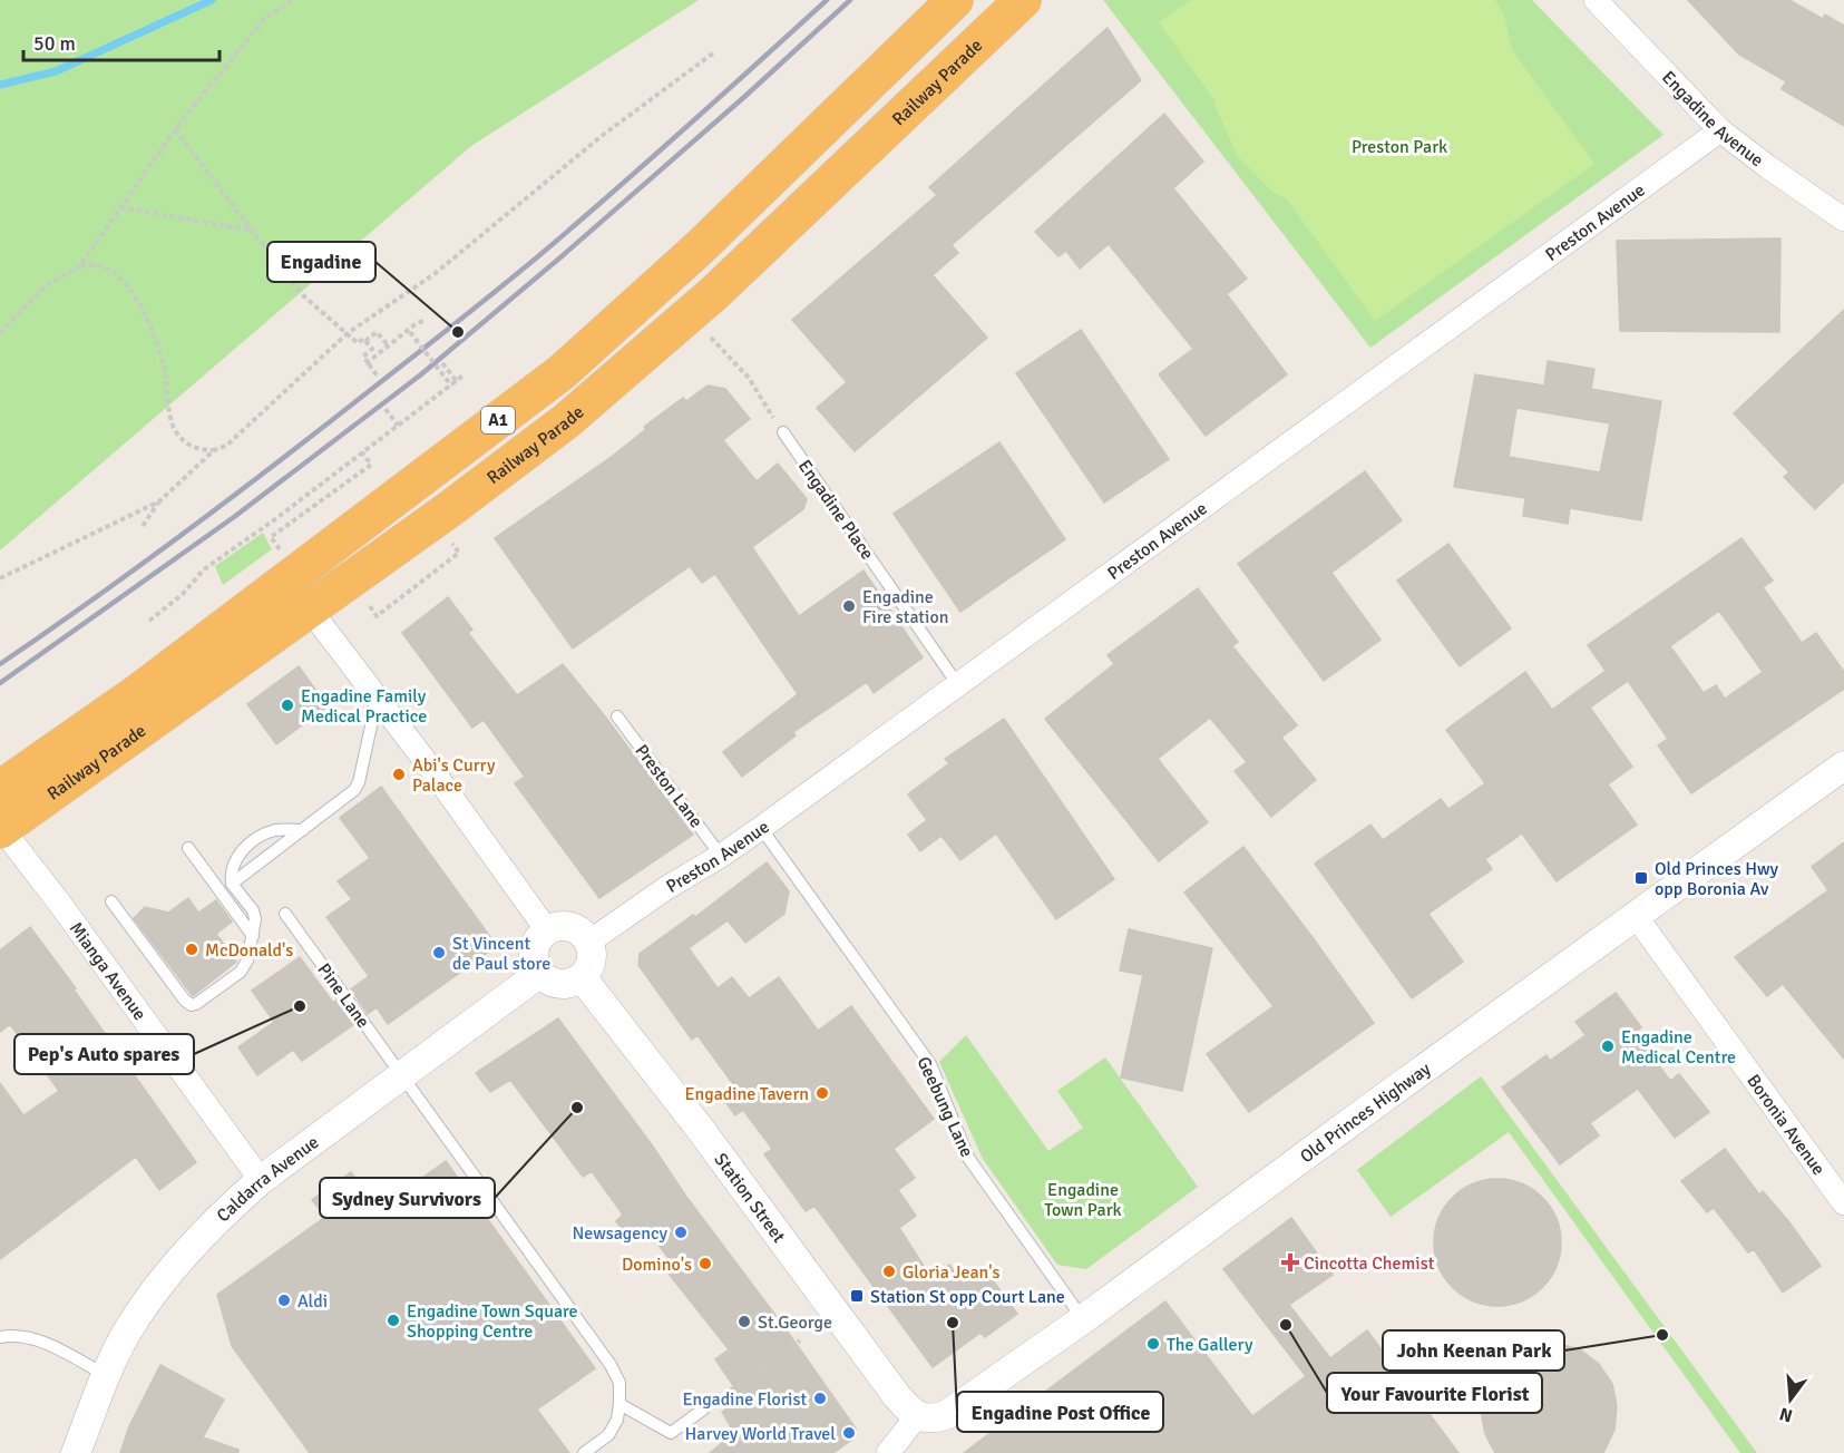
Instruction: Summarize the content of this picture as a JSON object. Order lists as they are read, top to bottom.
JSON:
{
  "streets": {
    "highway": ["Railway Parade", "A1"],
    "street": [
      "Engadine Avenue",
      "Preston Avenue",
      "Mianga Avenue",
      "Old Princes Highway",
      "Boronia Avenue",
      "Caldarra Avenue",
      "Station Street"
    ],
    "lane": [
      "Engadine Place",
      "Preston Lane",
      "Pine Lane",
      "Geebung Lane"
    ]
  },
  "crossings": [
    ["Railway Parade", "Mianga Avenue"],
    ["Engadine Avenue", "Preston Avenue"],
    ["Preston Avenue", "Engadine Place"],
    ["Preston Avenue", "Preston Lane"],
    ["Preston Avenue", "Geebung Lane"],
    ["Preston Avenue", "Caldarra Avenue"],
    ["Preston Avenue", "Station Street"],
    ["Mianga Avenue", "Caldarra Avenue"],
    ["Pine Lane", "Caldarra Avenue"],
    ["Geebung Lane", "Old Princes Highway"],
    ["Old Princes Highway", "Boronia Avenue"],
    ["Old Princes Highway", "Station Street"],
    ["Caldarra Avenue", "Station Street"]
  ],
  "parks": ["Preston Park", "Engadine Town Park"],
  "places": {
    "other": [
      "Engadine",
      "Engadine Fire station",
      "Engadine Family Medical Practice",
      "Abi's Curry Palace",
      "McDonald's",
      "St Vincent de Paul store",
      "Pep's Auto spares",
      "Engadine Medical Centre",
      "Engadine Tavern",
      "Sydney Survivors",
      "Newsagency",
      "Domino's",
      "Gloria Jean's",
      "Aldi",
      "Engadine Town Square Shopping Centre",
      "St.George",
      "Engadine Post Office",
      "Your Favourite Florist",
      "John Keenan Park",
      "The Gallery",
      "Engadine Florist",
      "Harvey World Travel"
    ],
    "transit": ["Old Princes Hwy opp Boronia Av", "Station St opp Court Lane"],
    "health": ["Cincotta Chemist"]
  },
  "scale_bar": "50 m",
  "north": "bottom"
}
